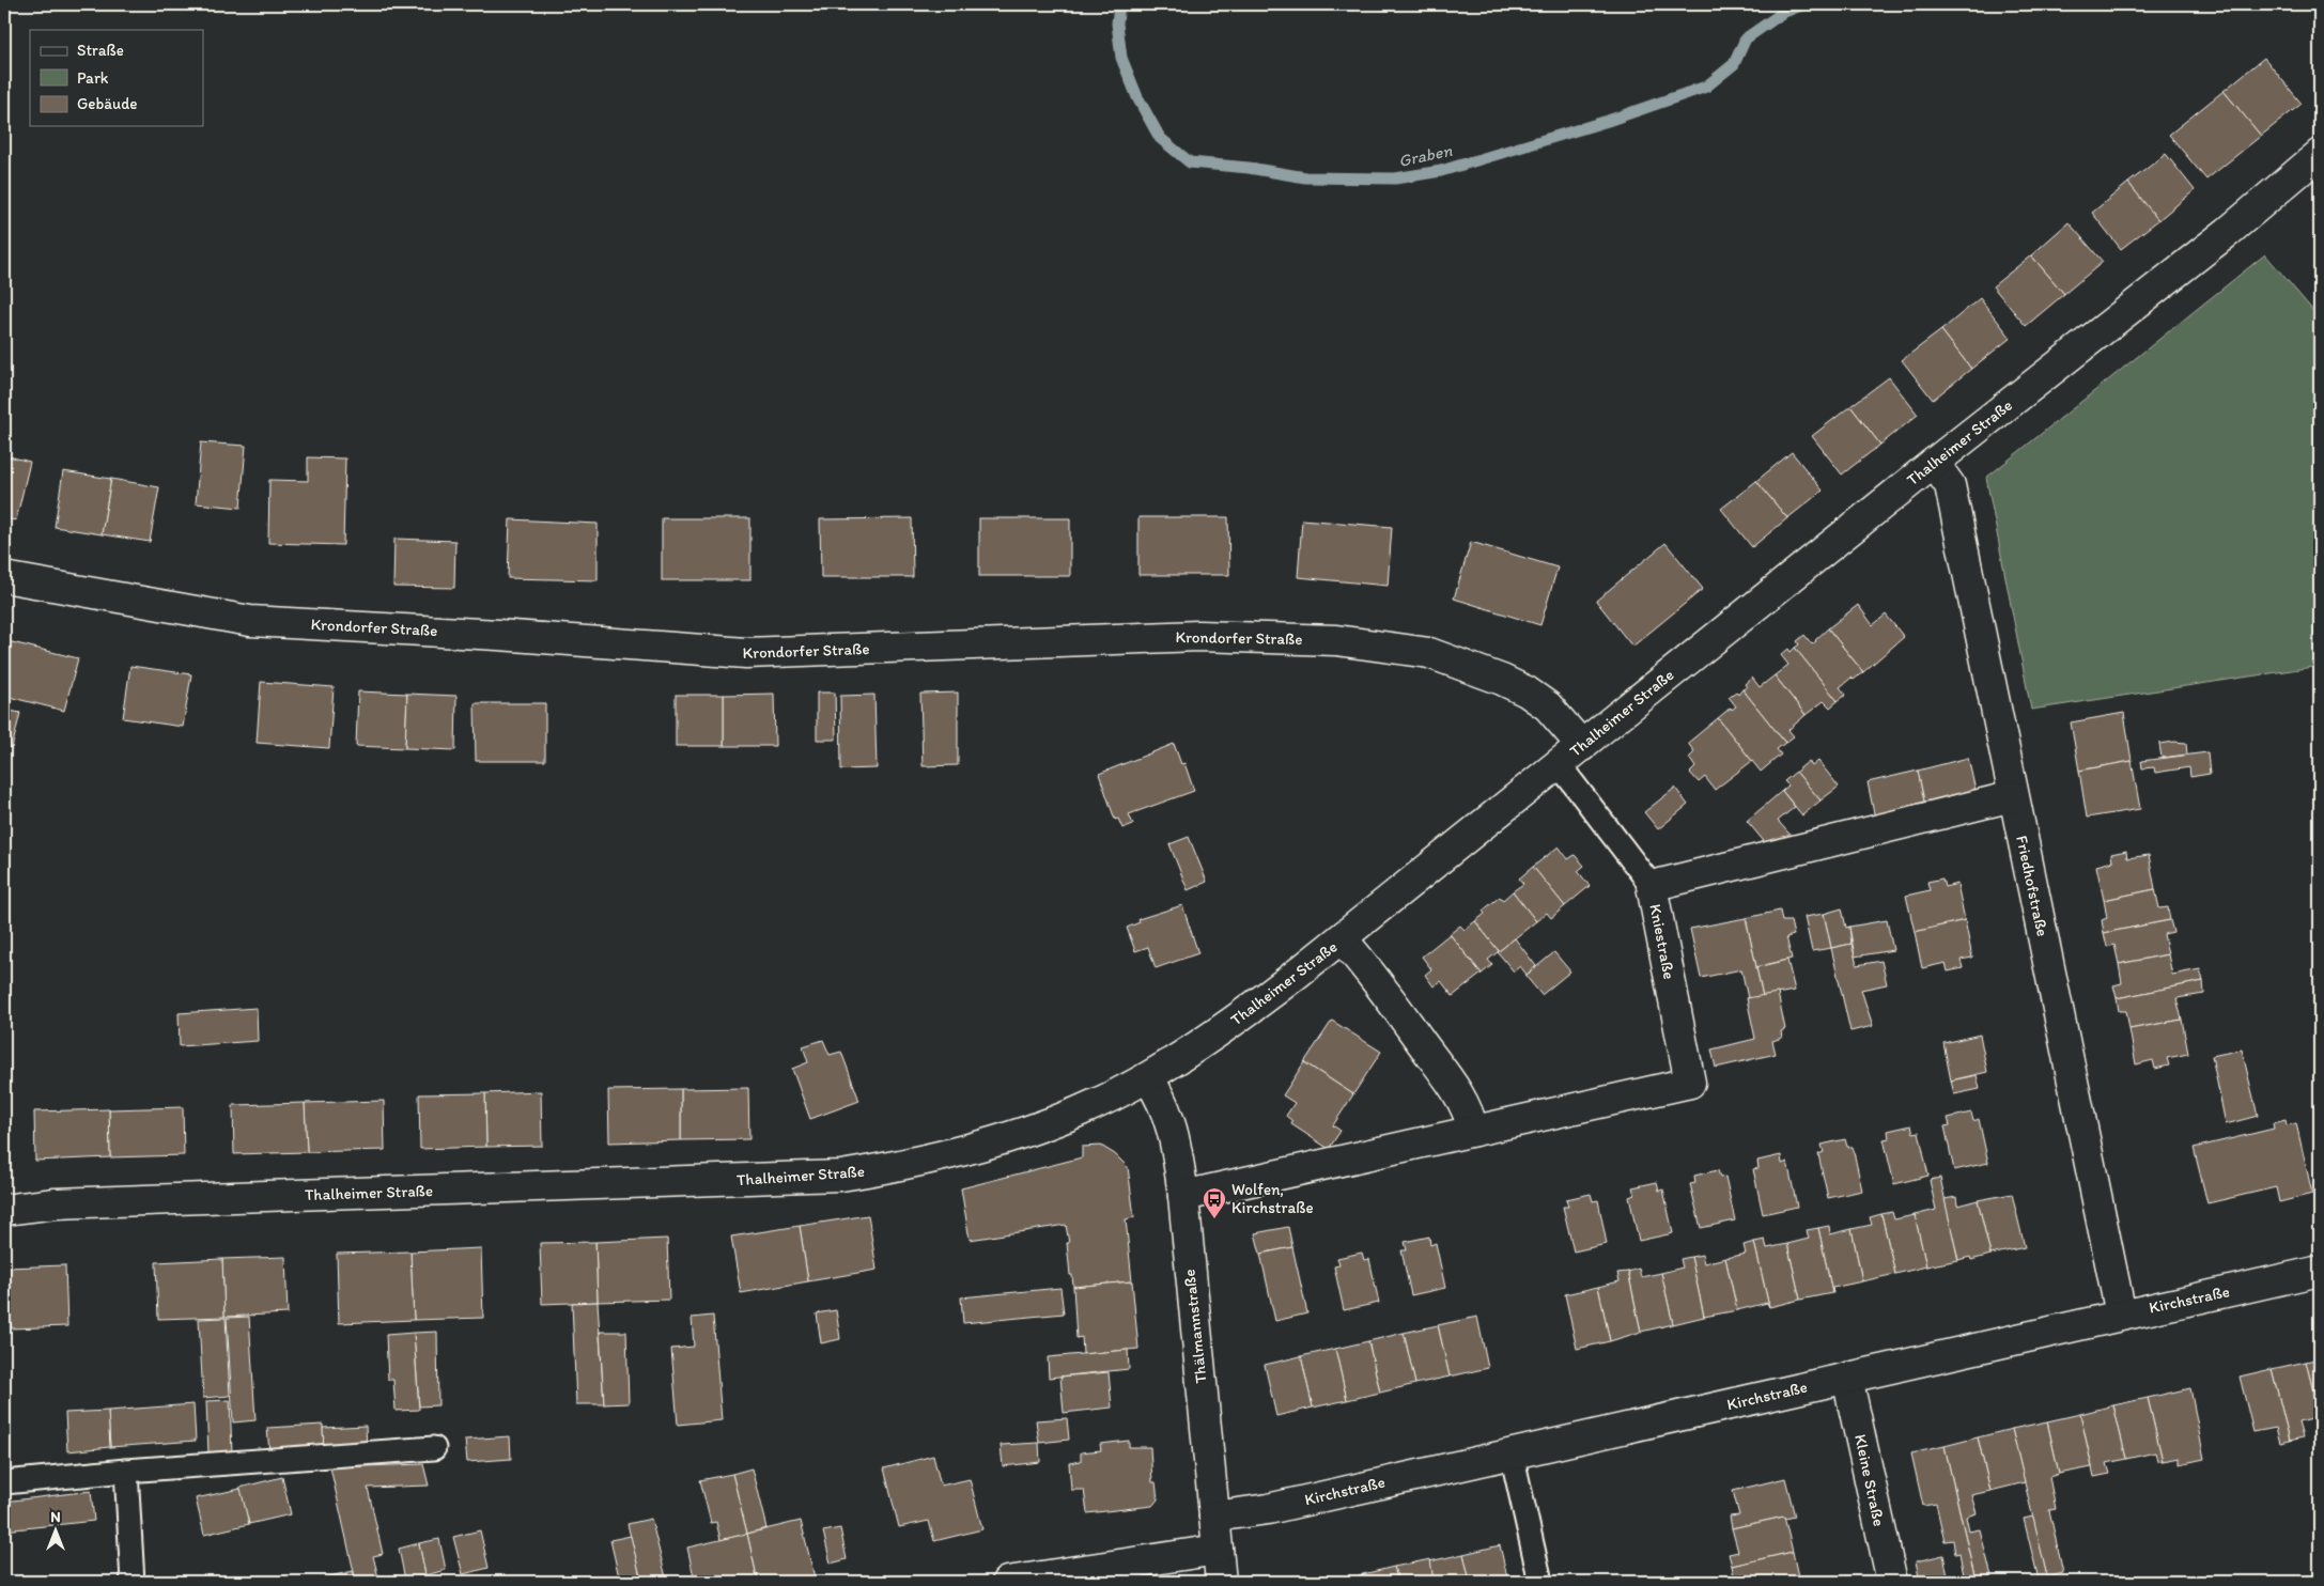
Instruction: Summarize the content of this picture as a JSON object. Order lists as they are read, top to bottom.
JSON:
{
  "streets": {
    "street": [
      "Thalheimer Straße",
      "Krondorfer Straße",
      "Friedhofstraße",
      "Kniestraße",
      "Kirchstraße",
      "Thälmannstraße",
      "Kleine Straße"
    ]
  },
  "crossings": [
    ["Thalheimer Straße", "Krondorfer Straße"],
    ["Thalheimer Straße", "Friedhofstraße"],
    ["Thalheimer Straße", "Thälmannstraße"],
    ["Friedhofstraße", "Kniestraße"],
    ["Friedhofstraße", "Kirchstraße"],
    ["Kniestraße", "Thälmannstraße"],
    ["Kirchstraße", "Thälmannstraße"],
    ["Kirchstraße", "Kleine Straße"]
  ],
  "water": ["Graben"],
  "places": {
    "bus stop": ["Wolfen, Kirchstraße"]
  },
  "legend": ["Straße", "Park", "Gebäude"],
  "north": "top"
}
